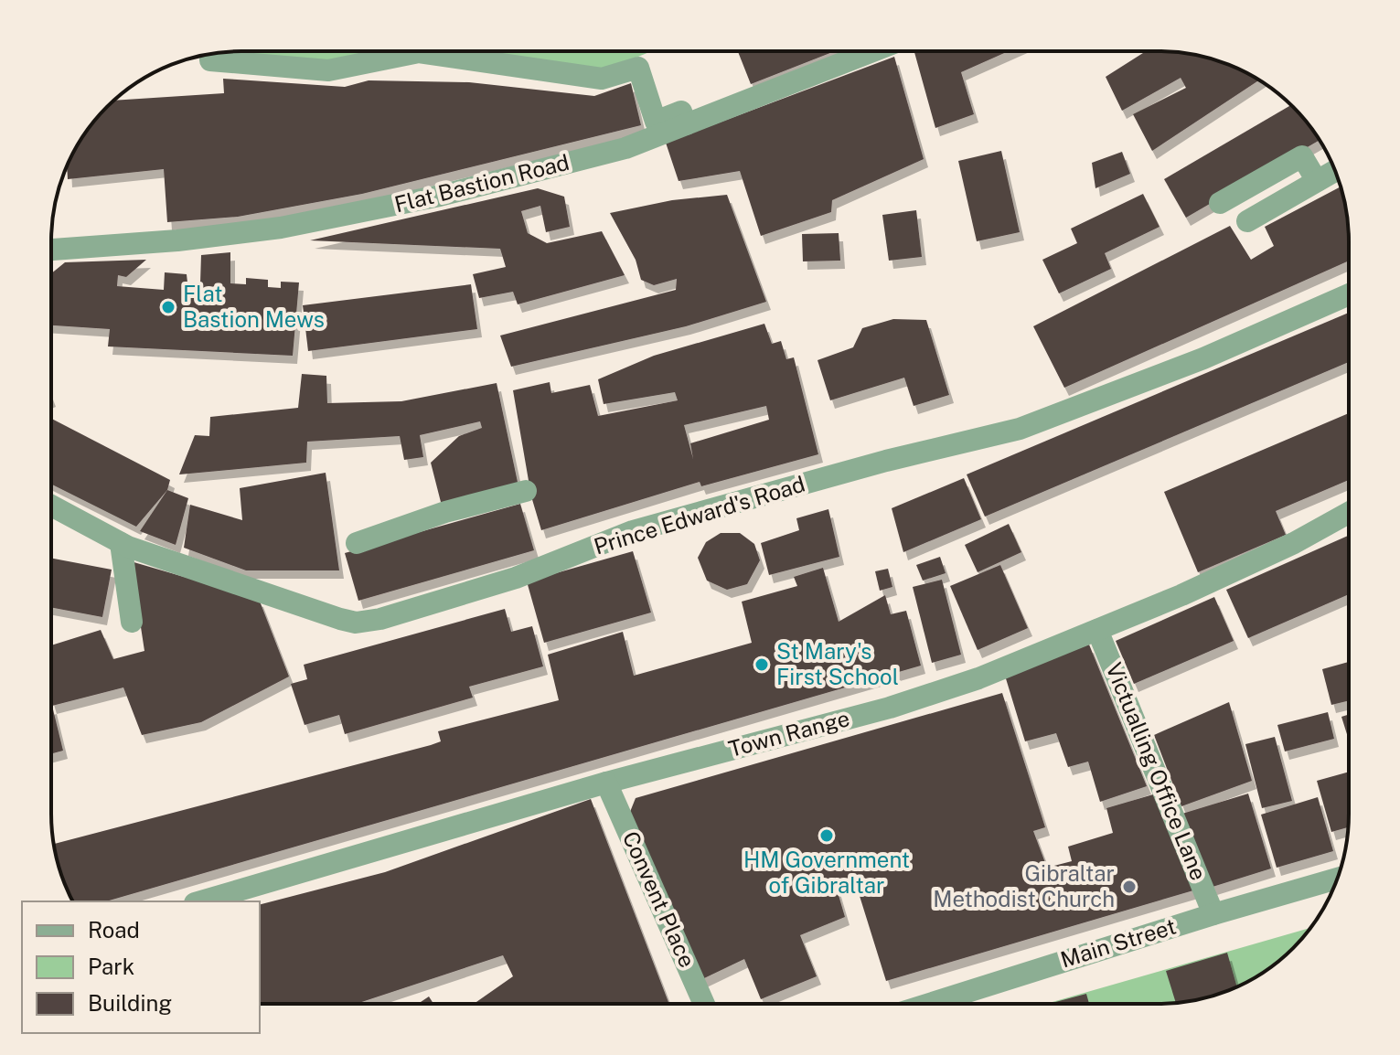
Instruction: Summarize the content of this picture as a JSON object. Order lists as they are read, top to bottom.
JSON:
{
  "streets": {
    "street": [
      "Flat Bastion Road",
      "Prince Edward's Road",
      "Town Range",
      "Victualling Office Lane",
      "Convent Place",
      "Main Street"
    ]
  },
  "crossings": [
    ["Town Range", "Victualling Office Lane"],
    ["Town Range", "Convent Place"],
    ["Victualling Office Lane", "Main Street"]
  ],
  "places": [
    "Flat Bastion Mews",
    "St Mary's First School",
    "HM Government of Gibraltar",
    "Gibraltar Methodist Church"
  ],
  "legend": ["Road", "Park", "Building"]
}
